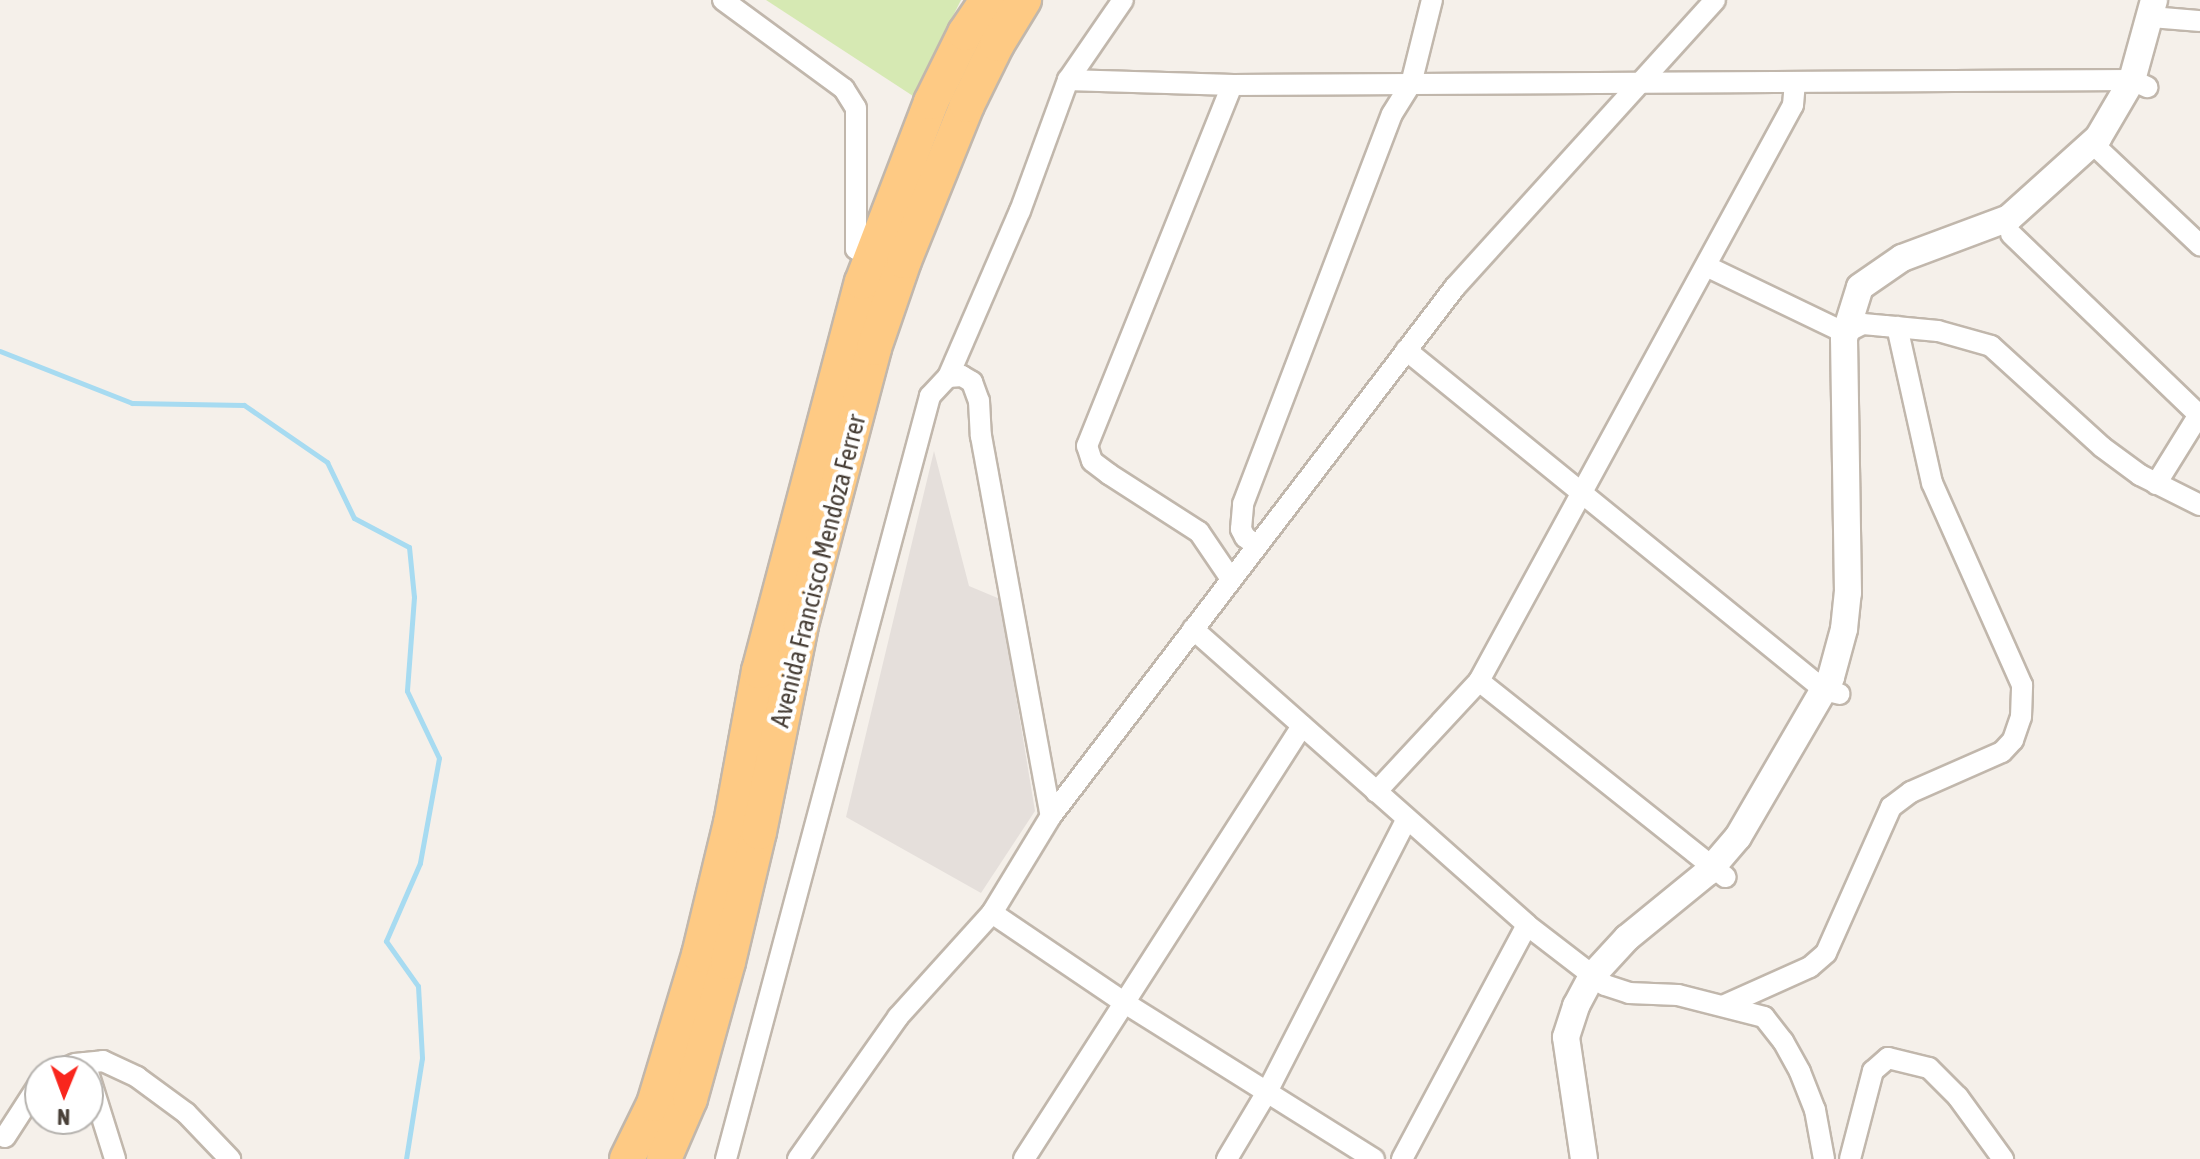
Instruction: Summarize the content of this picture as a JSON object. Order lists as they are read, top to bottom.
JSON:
{
  "streets": {
    "highway": ["Avenida Francisco Mendoza Ferrer"]
  },
  "north": "bottom"
}
